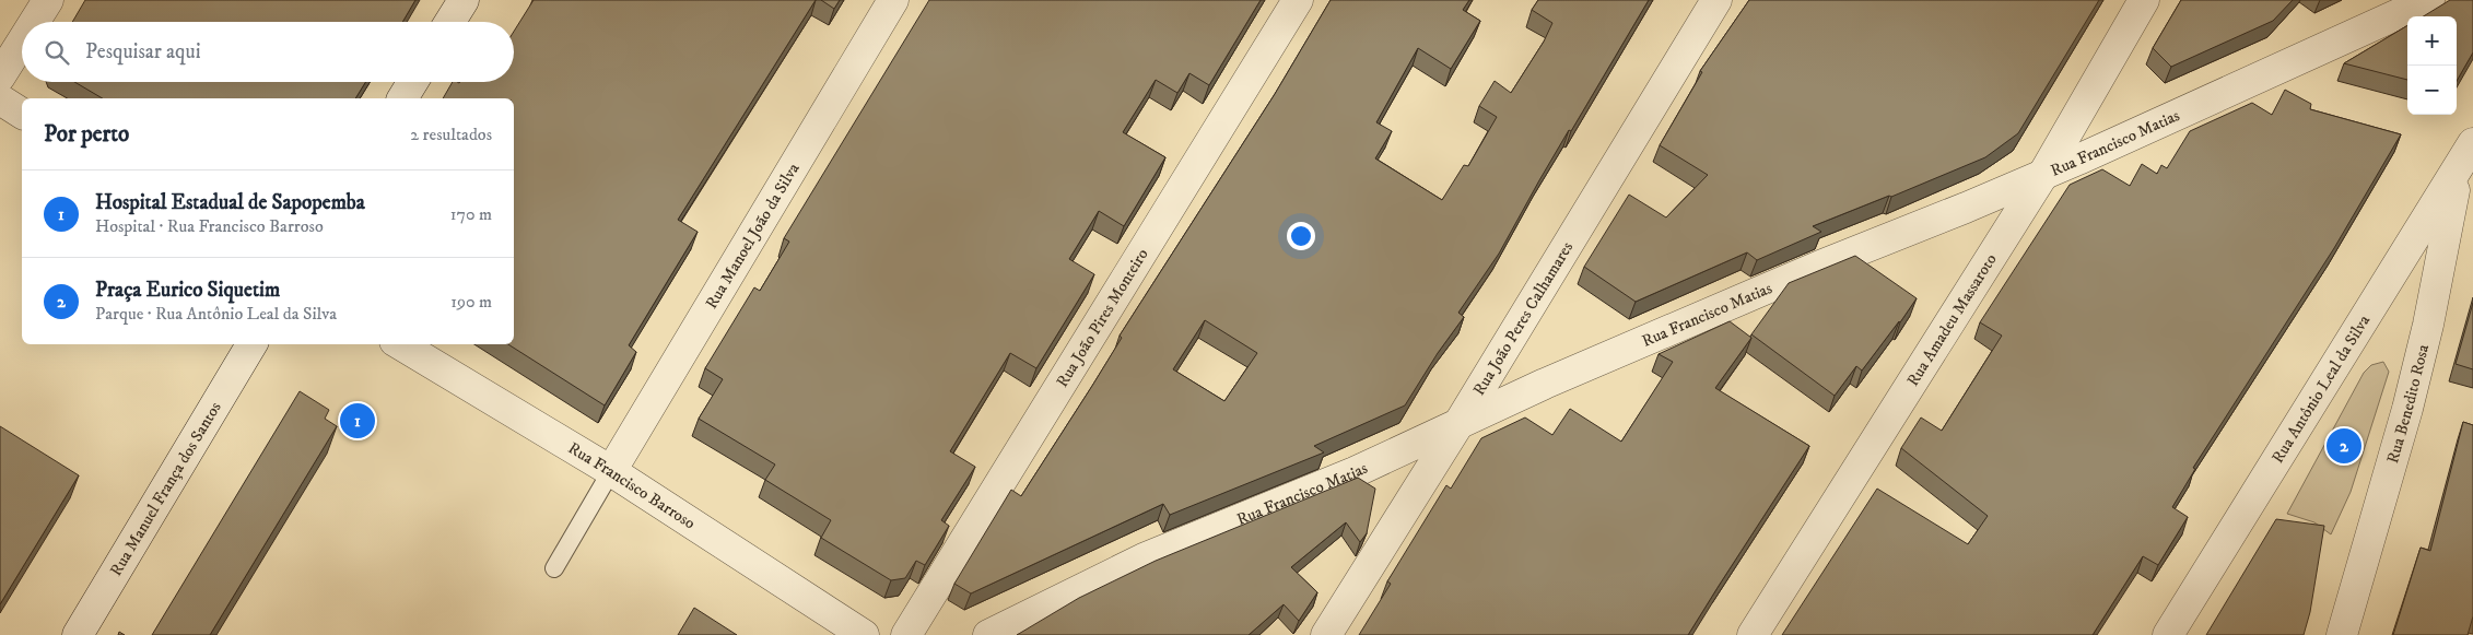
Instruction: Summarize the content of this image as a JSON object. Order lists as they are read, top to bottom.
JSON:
{
  "streets": {
    "street": [
      "Rua Francisco Matias",
      "Rua Manoel João da Silva",
      "Rua João Pires Monteiro",
      "Rua João Peres Calhamares",
      "Rua Amadeu Massaroto",
      "Rua Antônio Leal da Silva",
      "Rua Benedito Rosa",
      "Rua Francisco Barroso",
      "Rua Manuel França dos Santos"
    ]
  },
  "crossings": [
    ["Rua Francisco Matias", "Rua João Peres Calhamares"],
    ["Rua Francisco Matias", "Rua Amadeu Massaroto"],
    ["Rua Manoel João da Silva", "Rua Francisco Barroso"],
    ["Rua Antônio Leal da Silva", "Rua Benedito Rosa"]
  ],
  "page": {
    "map_buttons": ["+", "−"],
    "search": "Pesquisar aqui",
    "heading": ["Por perto", "2 resultados"],
    "list": [
      {
        "mark": "1",
        "name": "Hospital Estadual de Sapopemba",
        "note": "Hospital · Rua Francisco Barroso",
        "value": "170 m"
      },
      {
        "mark": "2",
        "name": "Praça Eurico Siquetim",
        "note": "Parque · Rua Antônio Leal da Silva",
        "value": "190 m"
      }
    ],
    "pins": ["1", "2"]
  }
}
